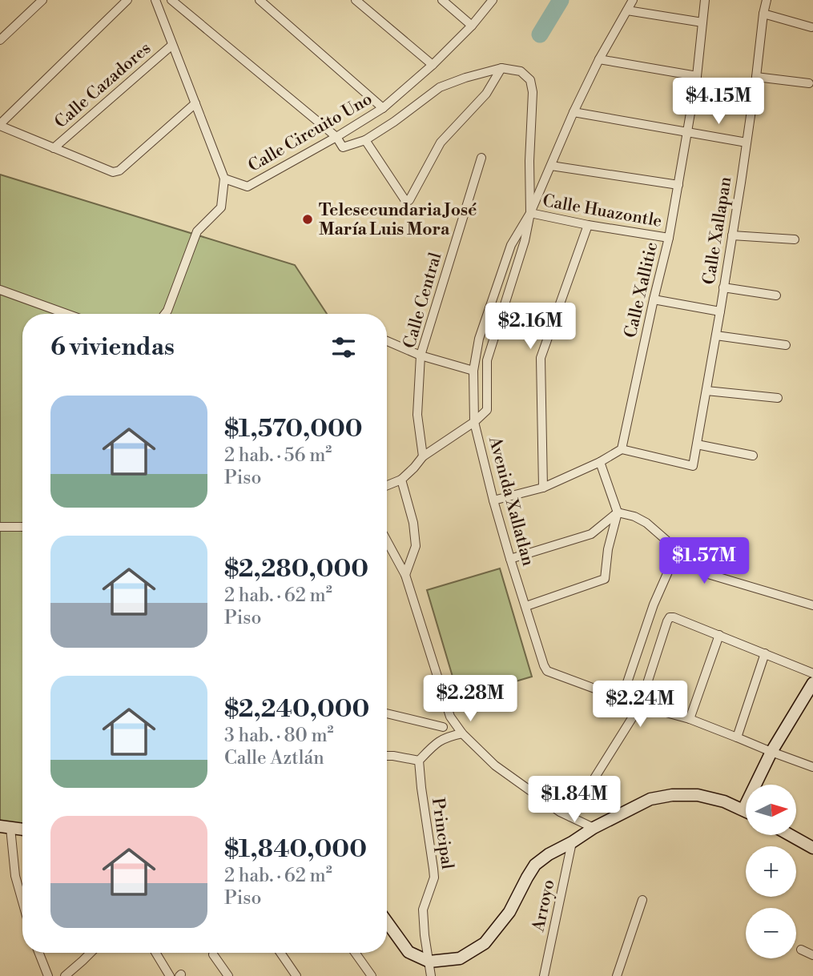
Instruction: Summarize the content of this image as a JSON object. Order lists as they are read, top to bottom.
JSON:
{
  "streets": {
    "street": [
      "Calle Cazadores",
      "Calle Circuito Uno",
      "Calle Huazontle",
      "Calle Xallapan",
      "Calle Xallitic",
      "Calle Central",
      "Avenida Xallatlan",
      "Principal",
      "Arroyo"
    ]
  },
  "crossings": [
    ["Calle Huazontle", "Calle Xallitic"],
    ["Calle Huazontle", "Avenida Xallatlan"],
    ["Calle Xallapan", "Calle Xallitic"]
  ],
  "places": ["Telesecundaria José María Luis Mora"],
  "north": "right",
  "page": {
    "price": [
      "$4.15M",
      "$2.16M",
      "$1.57M",
      "$2.28M",
      "$2.24M",
      "$1.84M"
    ],
    "heading": "6 viviendas",
    "list": [
      {
        "name": "$1,570,000",
        "note": "2 hab. · 56 m² · Piso"
      },
      {
        "name": "$2,280,000",
        "note": "2 hab. · 62 m² · Piso"
      },
      {
        "name": "$2,240,000",
        "note": "3 hab. · 80 m² · Calle Aztlán"
      },
      {
        "name": "$1,840,000",
        "note": "2 hab. · 62 m² · Piso"
      }
    ],
    "map_buttons": ["+", "−"]
  }
}
